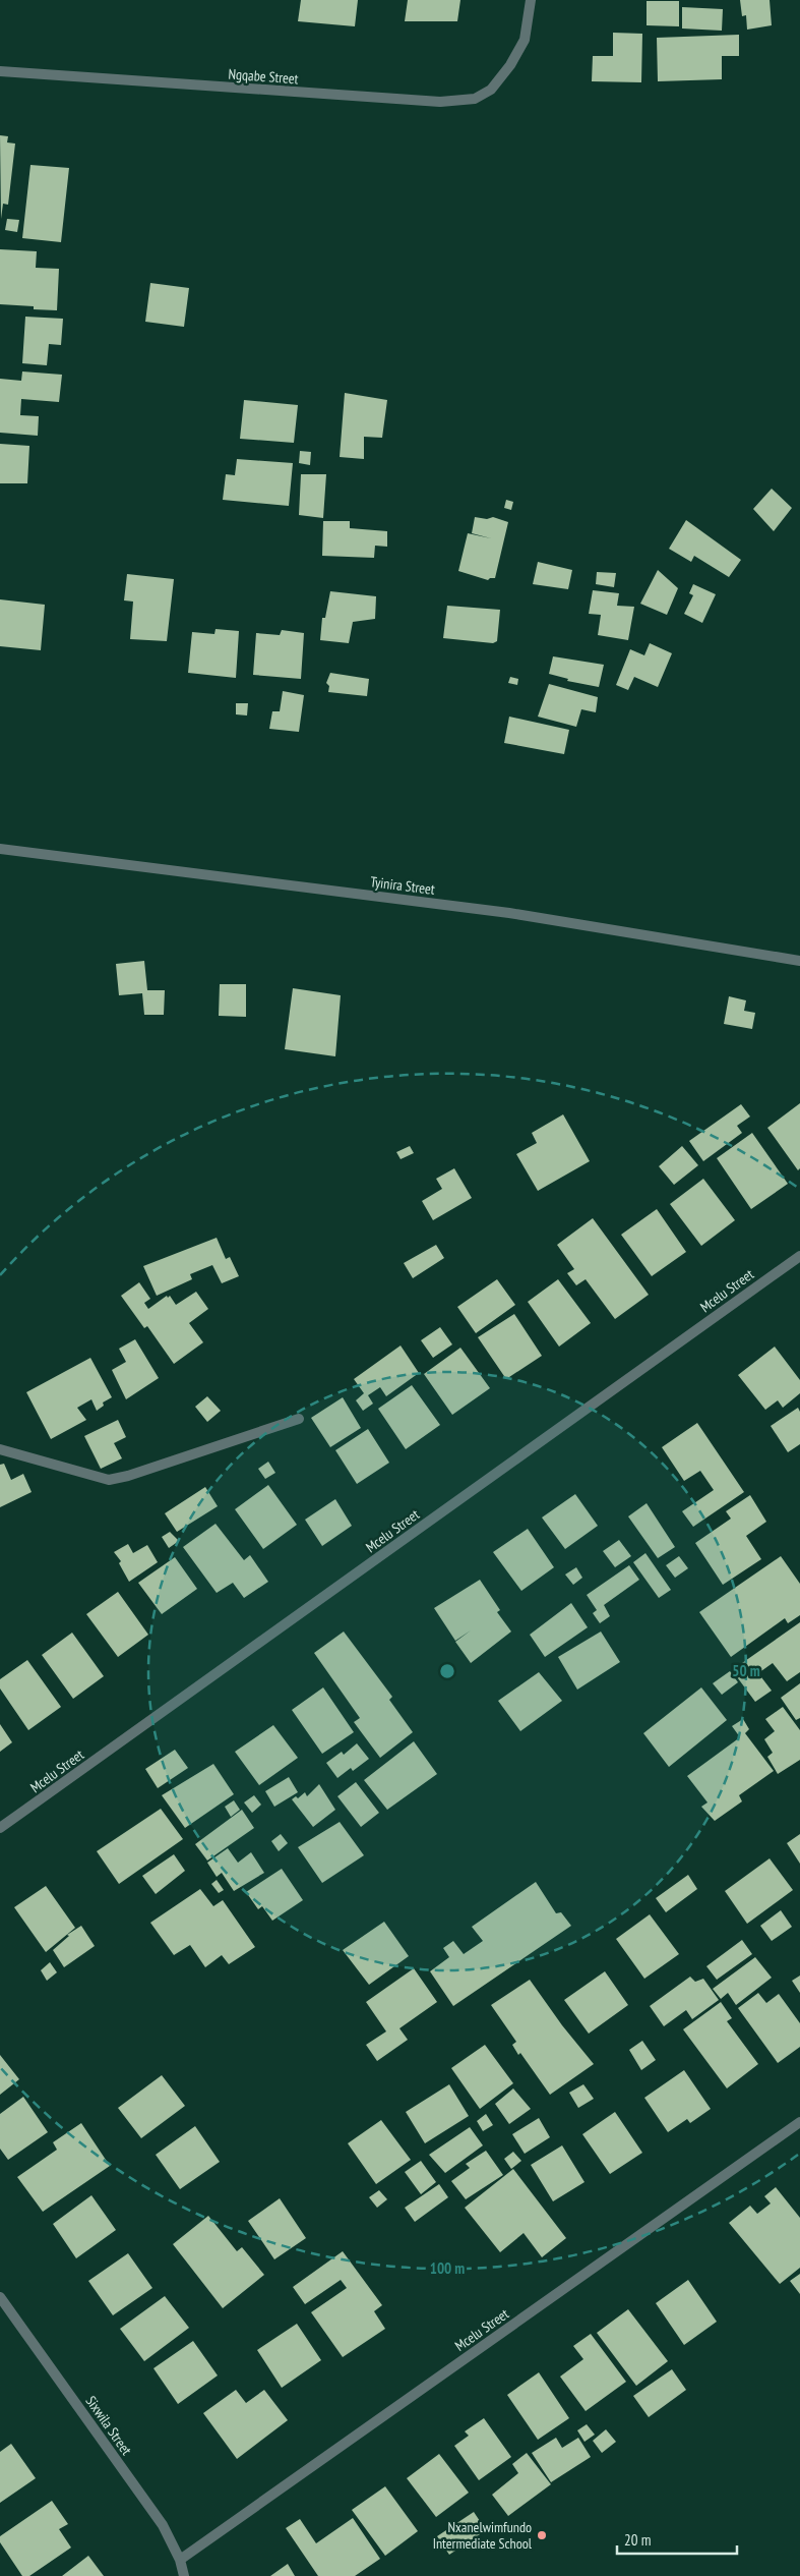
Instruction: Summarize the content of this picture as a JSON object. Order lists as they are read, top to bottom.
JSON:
{
  "streets": {
    "street": [
      "Ngqabe Street",
      "Tyinira Street",
      "Mcelu Street",
      "Sixwila Street"
    ]
  },
  "crossings": [
    ["Mcelu Street", "Sixwila Street"]
  ],
  "places": ["Nxanelwimfundo Intermediate School"],
  "scale_bar": "20 m",
  "rings": ["50 m", "100 m"]
}
